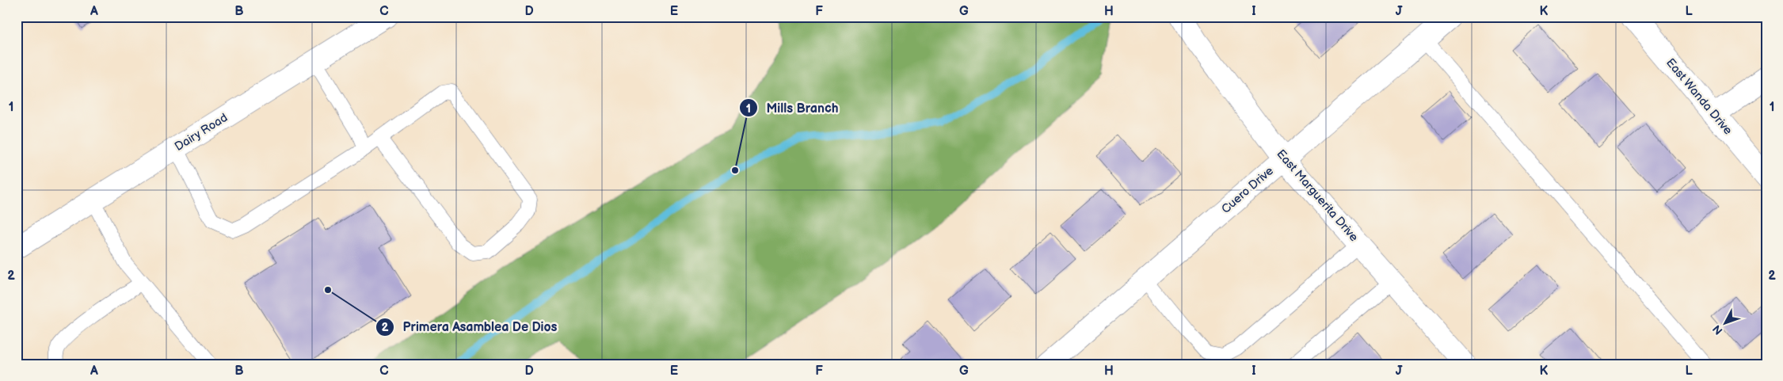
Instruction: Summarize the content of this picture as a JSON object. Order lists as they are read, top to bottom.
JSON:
{
  "streets": {
    "street": [
      "East Wanda Drive",
      "Dairy Road",
      "Cuero Drive",
      "East Marguerita Drive"
    ]
  },
  "crossings": [
    ["Cuero Drive", "East Marguerita Drive"]
  ],
  "places": ["Mills Branch", "Primera Asamblea De Dios"],
  "north": "bottom left",
  "grid": {
    "columns": [
      "A",
      "B",
      "C",
      "D",
      "E",
      "F",
      "G",
      "H",
      "I",
      "J",
      "K",
      "L"
    ],
    "rows": ["1", "2"]
  }
}
